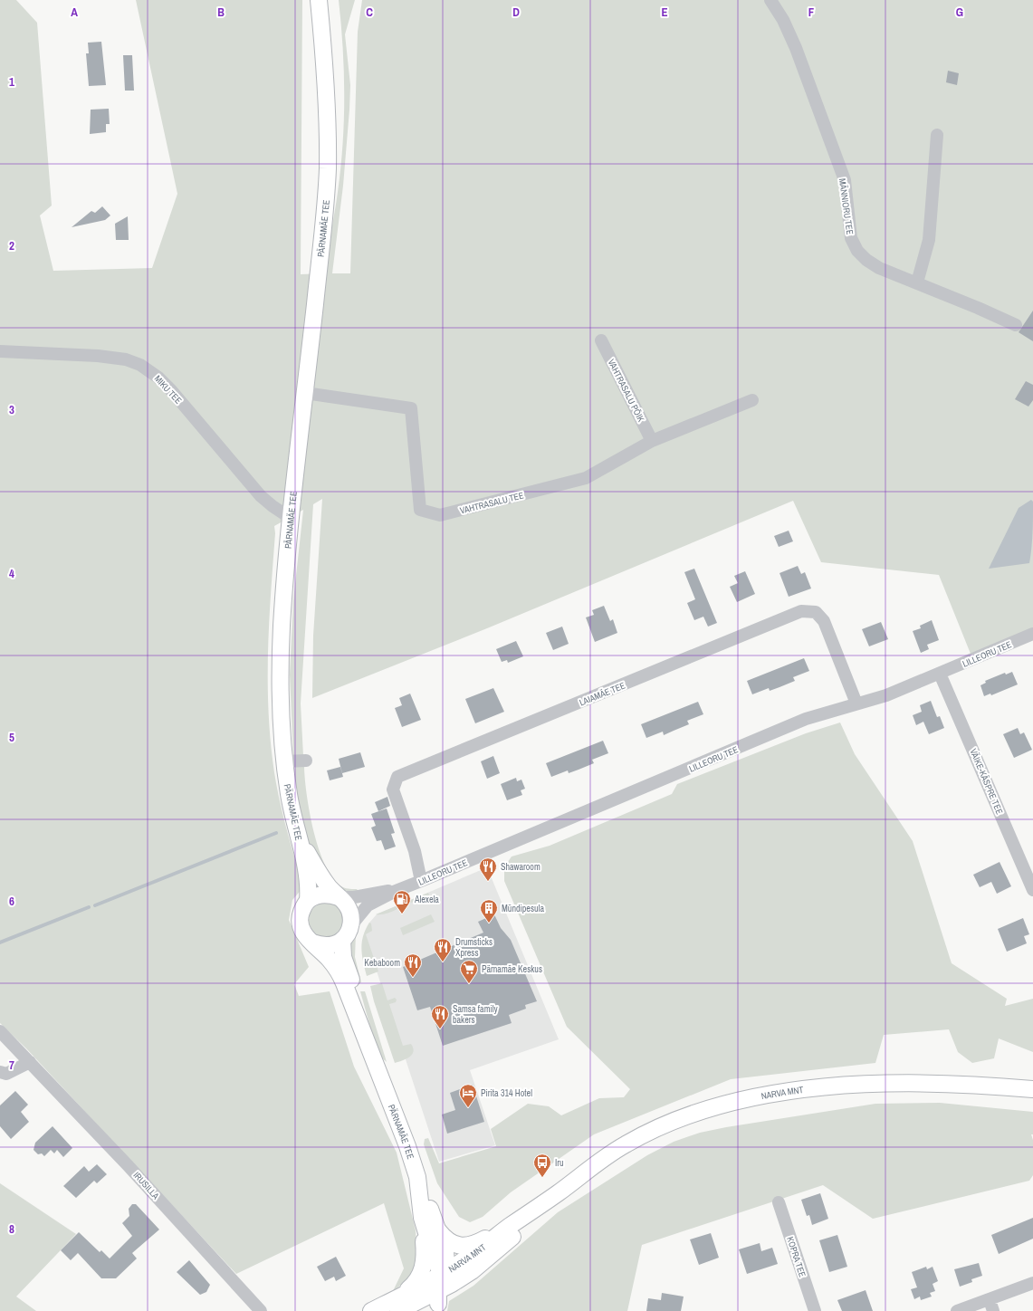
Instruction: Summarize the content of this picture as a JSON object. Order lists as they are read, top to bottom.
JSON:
{
  "streets": {
    "main road": ["PÄRNAMÄE TEE", "NARVA MNT"],
    "street": [
      "MÄNNIORU TEE",
      "MIKU TEE",
      "VAHTRASALU PÕIK",
      "VAHTRASALU TEE",
      "LILLEORU TEE",
      "LAIAMÄE TEE",
      "VÄIKE-KÄSPRE TEE",
      "IRUSILLA",
      "KOPRA TEE"
    ]
  },
  "crossings": [
    ["PÄRNAMÄE TEE", "MIKU TEE"],
    ["PÄRNAMÄE TEE", "VAHTRASALU TEE"],
    ["PÄRNAMÄE TEE", "LILLEORU TEE"],
    ["PÄRNAMÄE TEE", "NARVA MNT"],
    ["VAHTRASALU PÕIK", "VAHTRASALU TEE"],
    ["LILLEORU TEE", "LAIAMÄE TEE"],
    ["LILLEORU TEE", "VÄIKE-KÄSPRE TEE"]
  ],
  "places": {
    "restaurant": [
      "Shawaroom",
      "Drumsticks Xpress",
      "Kebaboom",
      "Samsa family bakers"
    ],
    "fuel station": ["Alexela"],
    "building": ["Mündipesula"],
    "supermarket": ["Pärnamäe Keskus"],
    "hotel": ["Pirita 314 Hotel"],
    "bus stop": ["Iru"]
  },
  "grid": {
    "columns": [
      "A",
      "B",
      "C",
      "D",
      "E",
      "F",
      "G"
    ],
    "rows": [
      "1",
      "2",
      "3",
      "4",
      "5",
      "6",
      "7",
      "8"
    ]
  }
}
